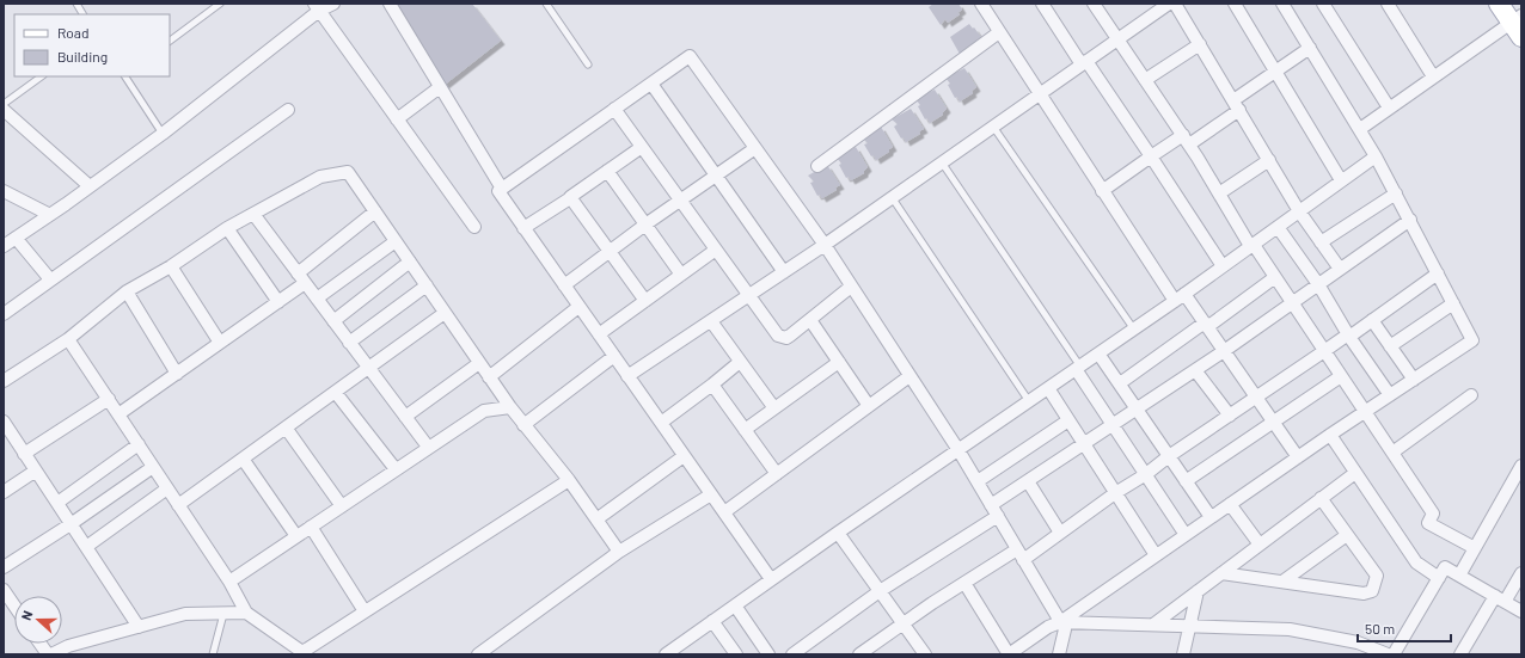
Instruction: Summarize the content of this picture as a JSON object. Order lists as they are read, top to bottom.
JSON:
{
  "legend": ["Road", "Building"],
  "scale_bar": "50 m",
  "north": "left"
}
